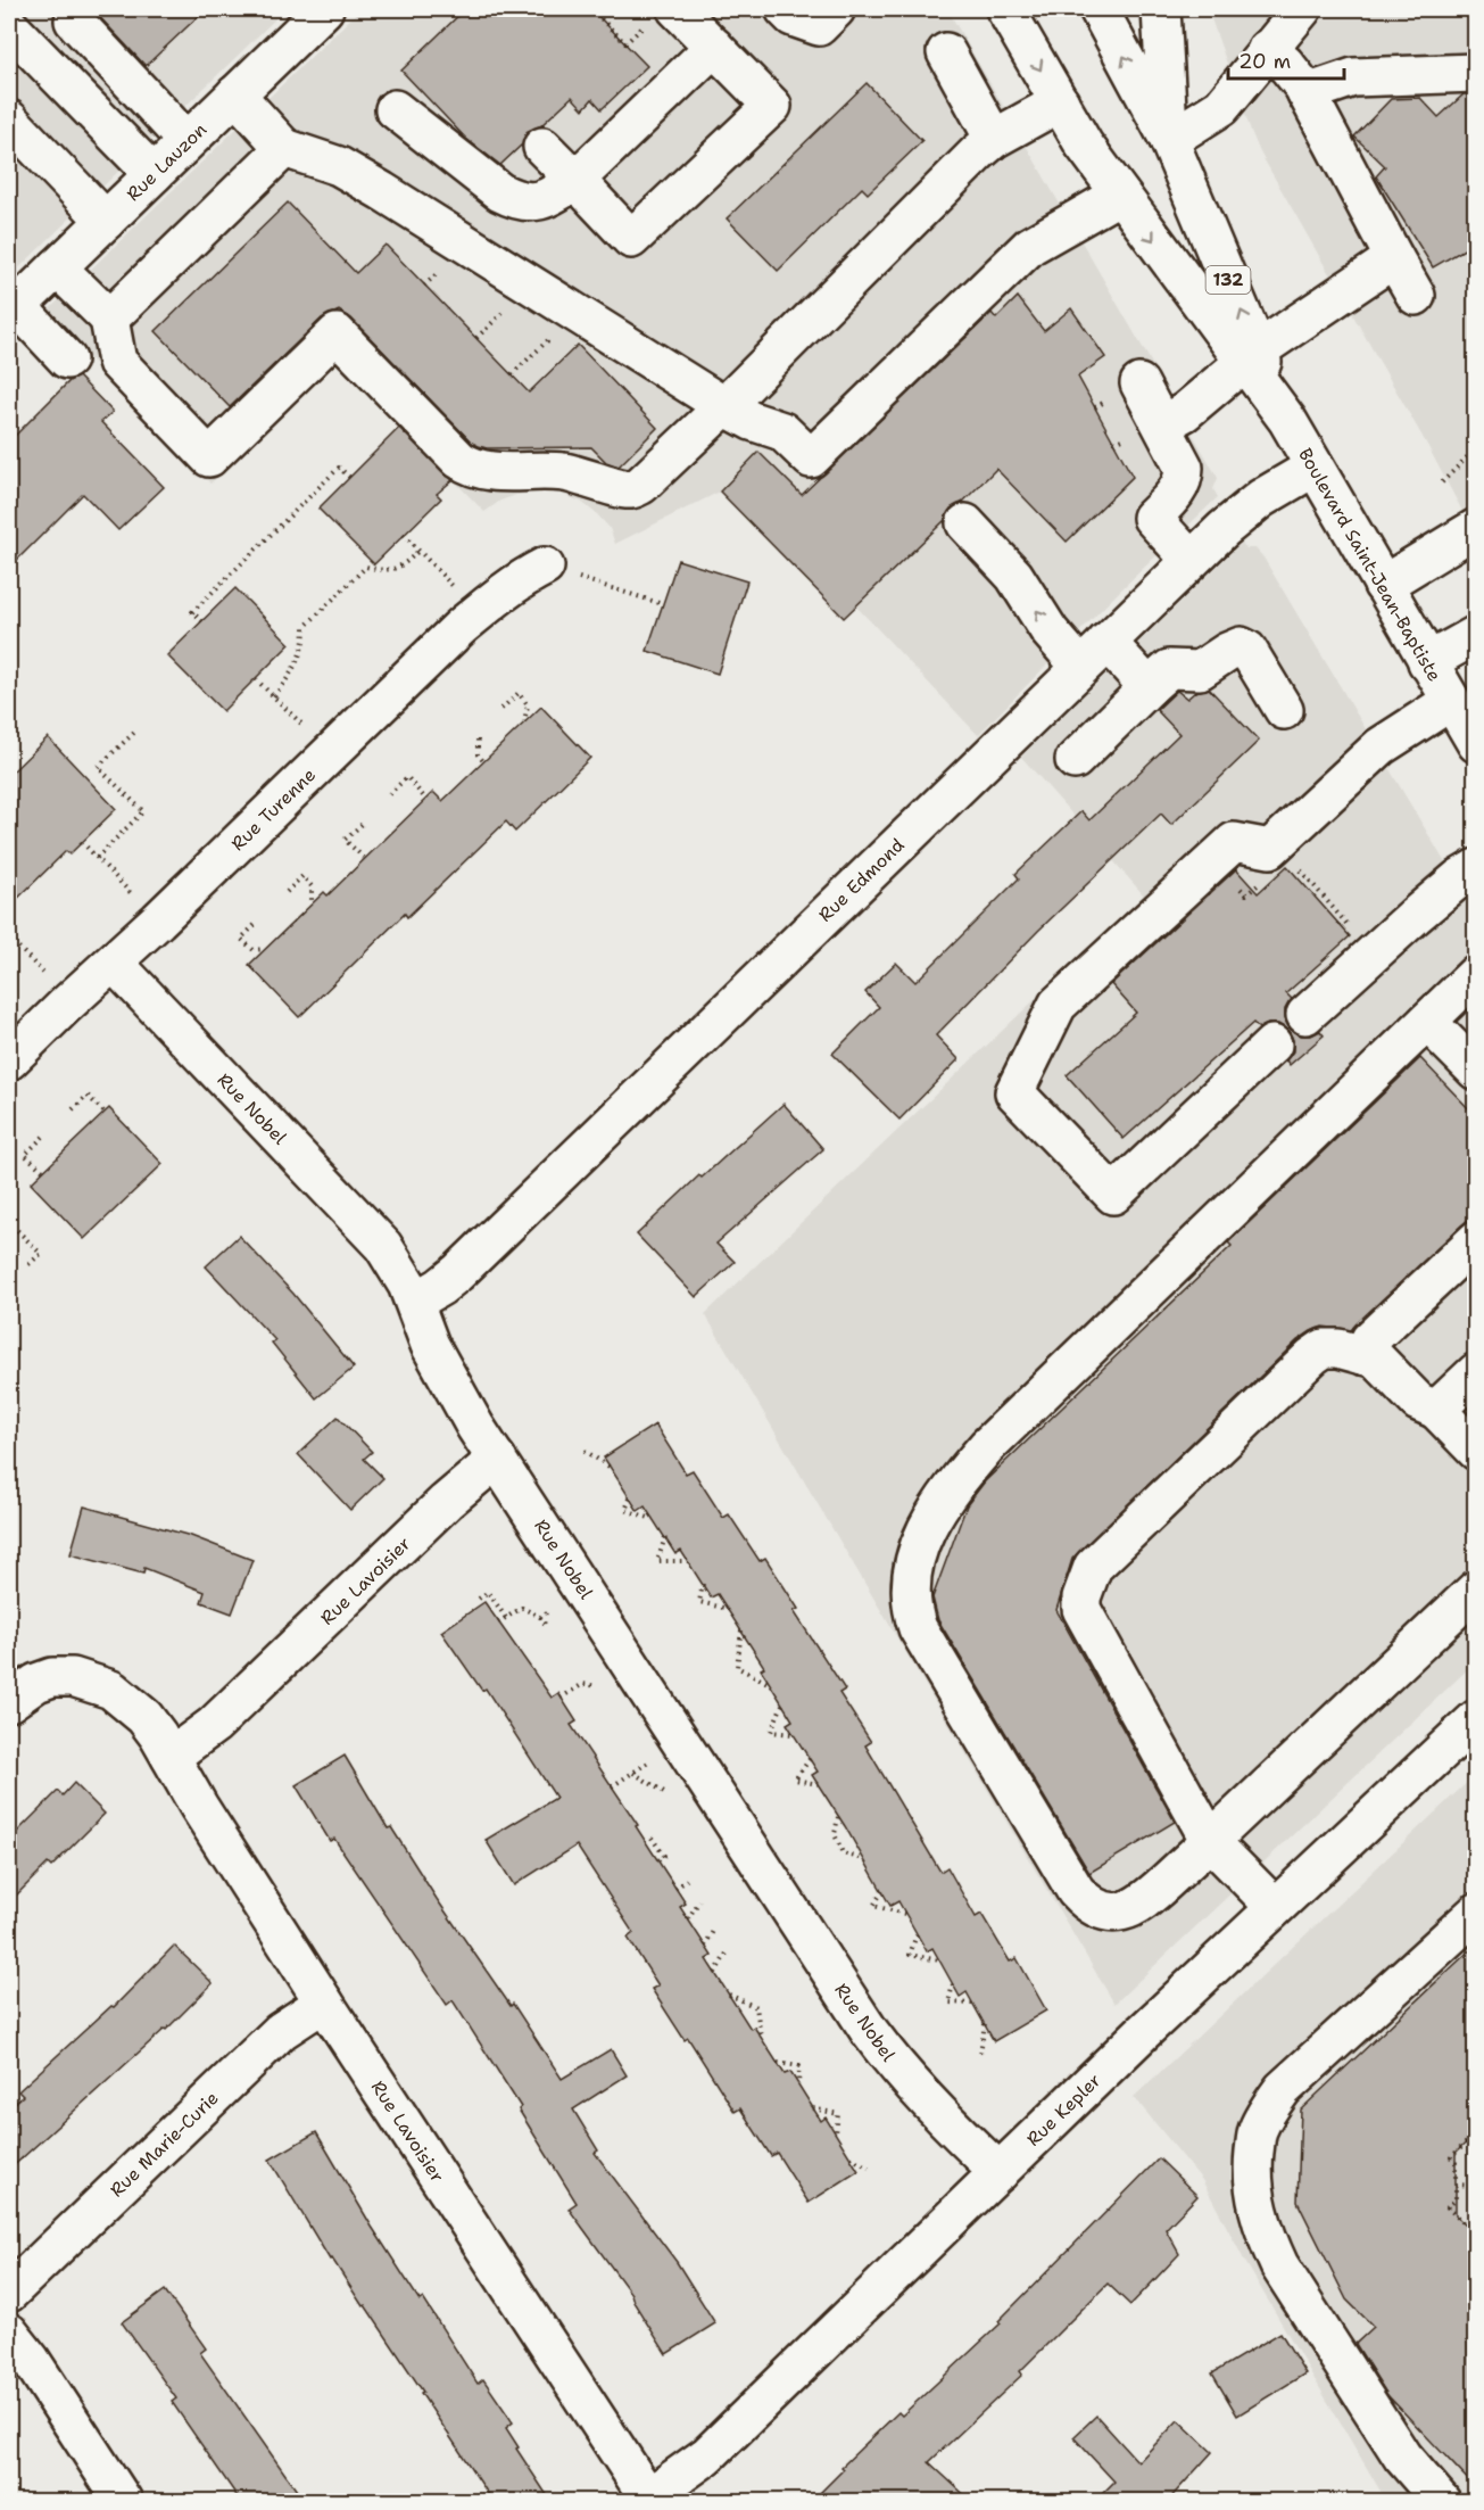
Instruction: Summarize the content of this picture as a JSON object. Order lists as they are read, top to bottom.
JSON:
{
  "streets": {
    "main road": [
      "Rue Lauzon",
      "132",
      "Boulevard Saint-Jean-Baptiste",
      "Rue Turenne",
      "Rue Edmond",
      "Rue Nobel",
      "Rue Lavoisier",
      "Rue Kepler",
      "Rue Marie-Curie"
    ]
  },
  "crossings": [
    ["Boulevard Saint-Jean-Baptiste", "Rue Edmond"],
    ["Rue Turenne", "Rue Nobel"],
    ["Rue Edmond", "Rue Nobel"],
    ["Rue Nobel", "Rue Lavoisier"],
    ["Rue Nobel", "Rue Kepler"],
    ["Rue Lavoisier", "Rue Kepler"],
    ["Rue Lavoisier", "Rue Marie-Curie"]
  ],
  "scale_bar": "20 m"
}
